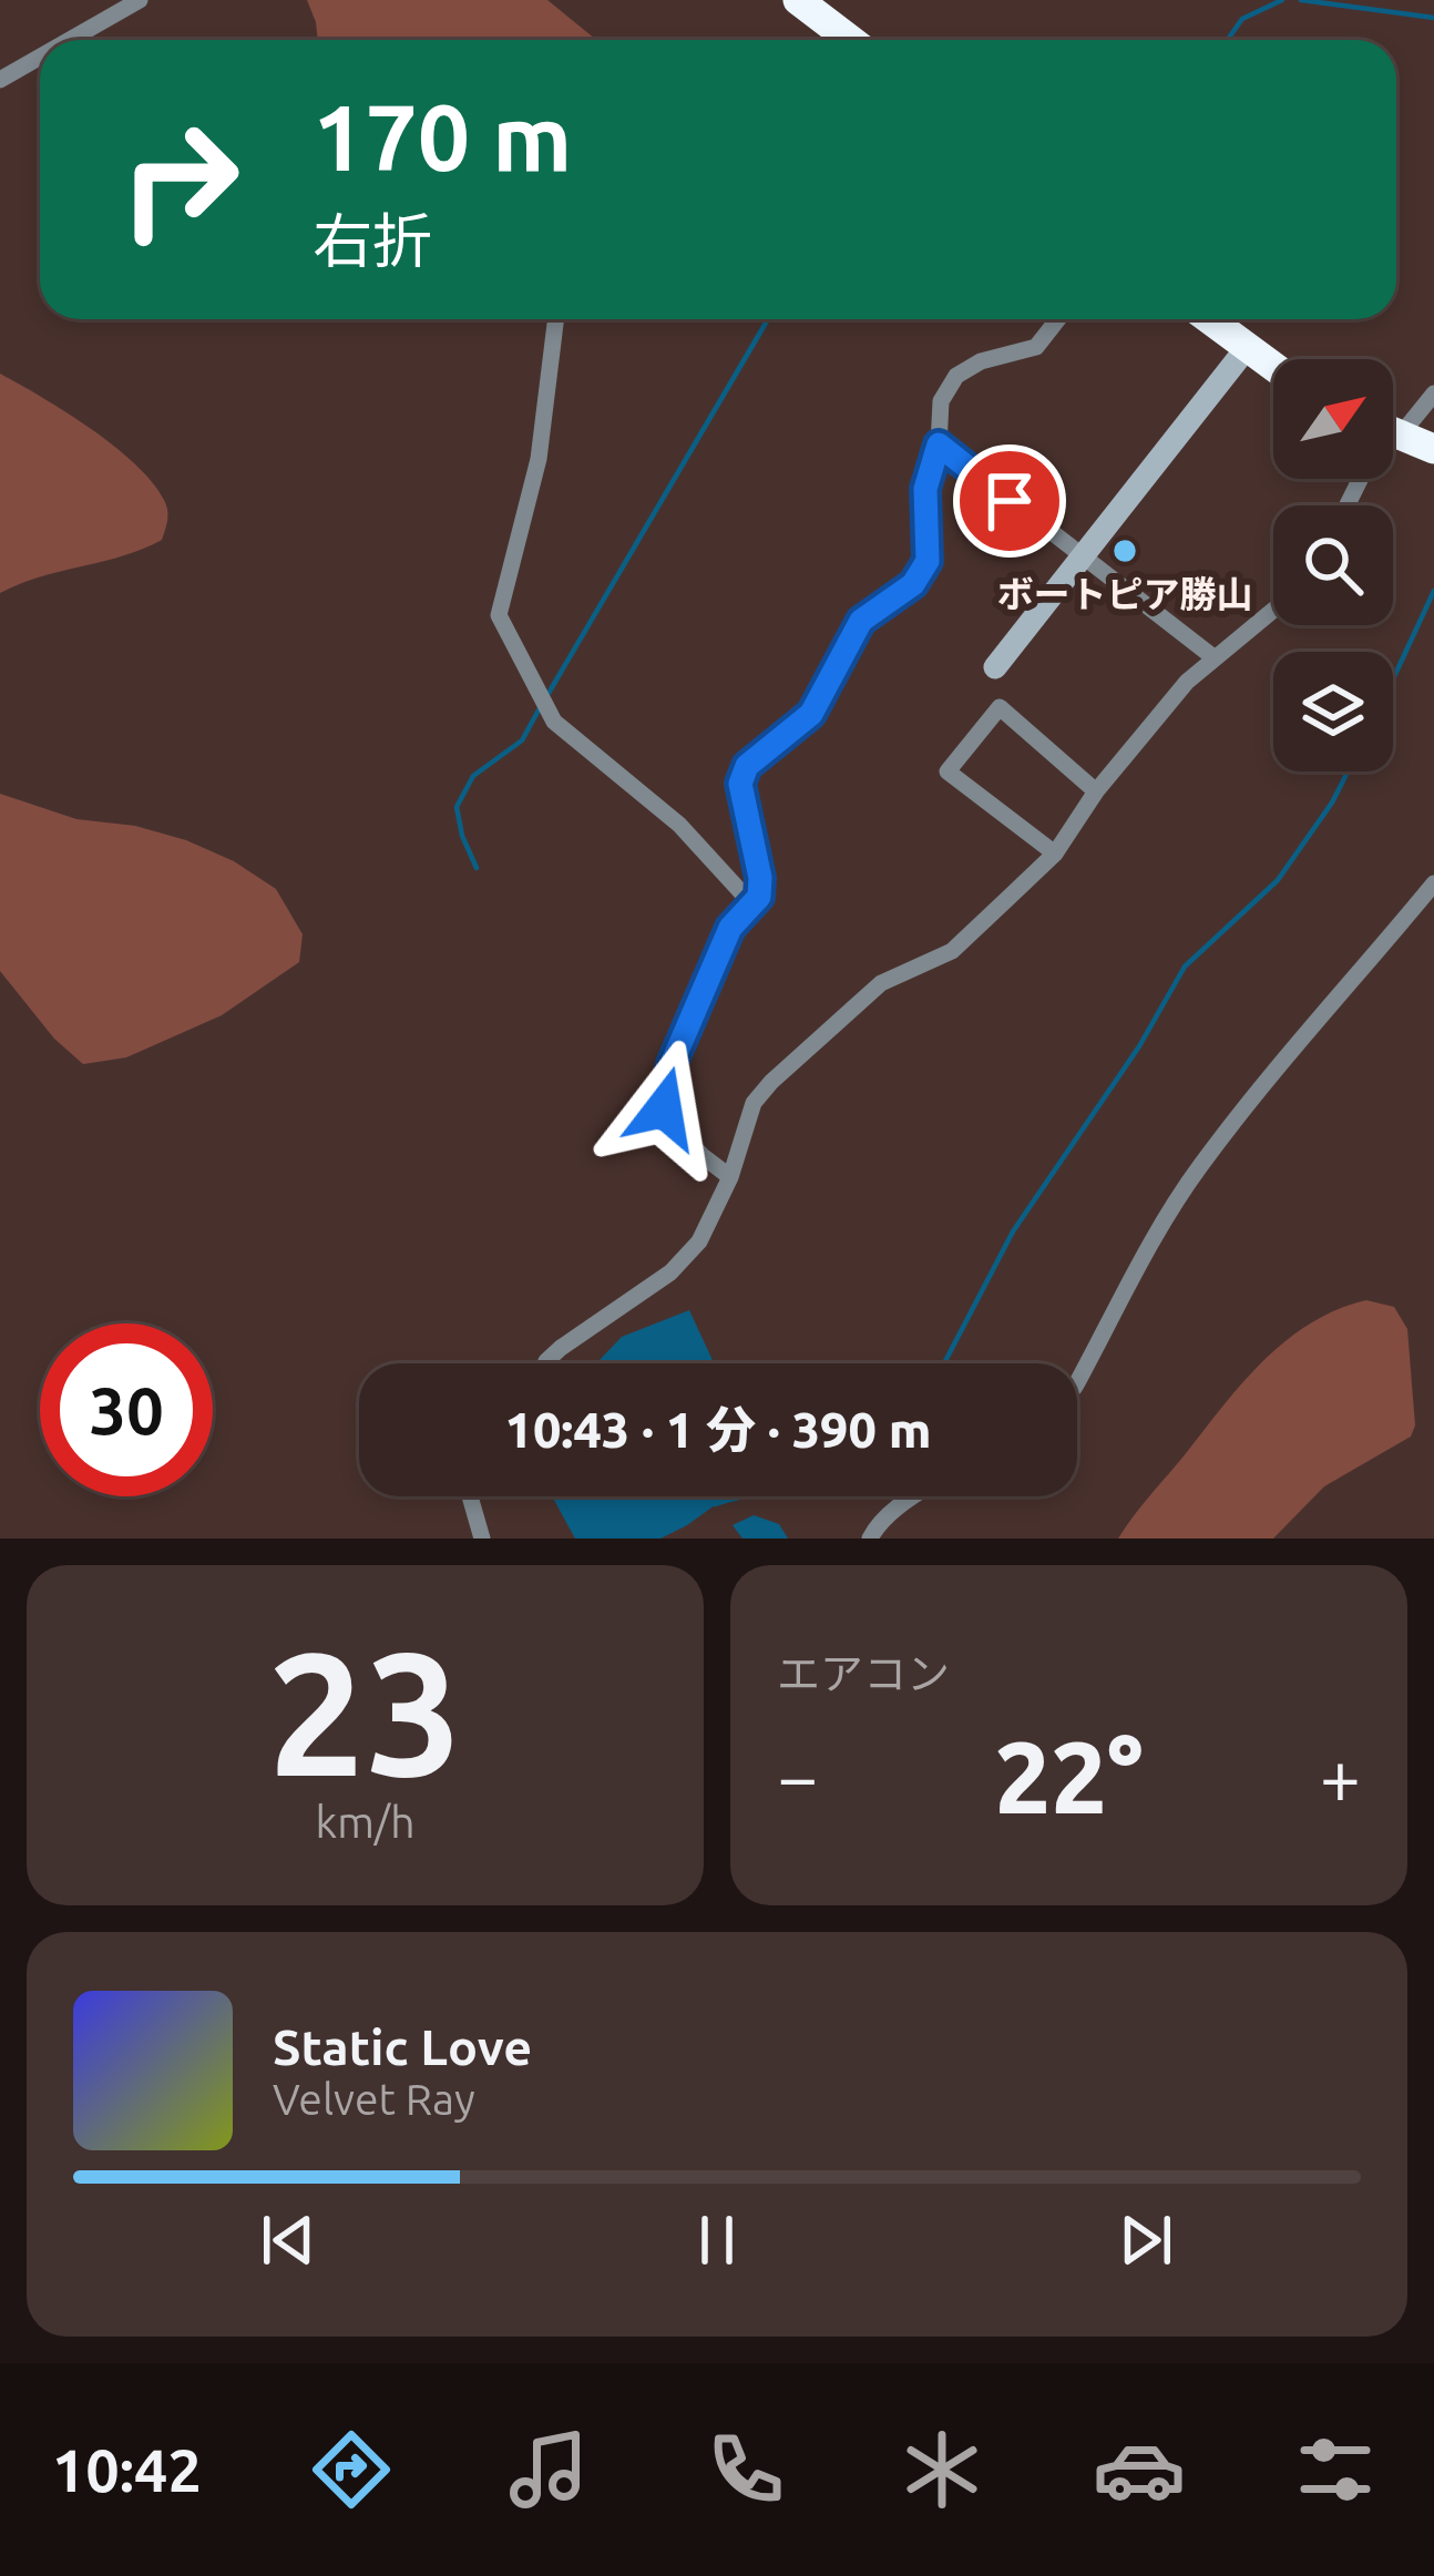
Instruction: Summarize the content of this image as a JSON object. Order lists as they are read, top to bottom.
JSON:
{
  "places": ["ボートピア勝山"],
  "north": "top right",
  "page": {
    "turn": ["170 m", "右折"],
    "limit": "30",
    "trip": "10:43 · 1 分 · 390 m",
    "tile": [
      ["23", "km/h"],
      "エアコン"
    ],
    "heat": ["−", "22°", "+"],
    "song": ["Static Love", "Velvet Ray"],
    "tabs": "10:42"
  }
}
